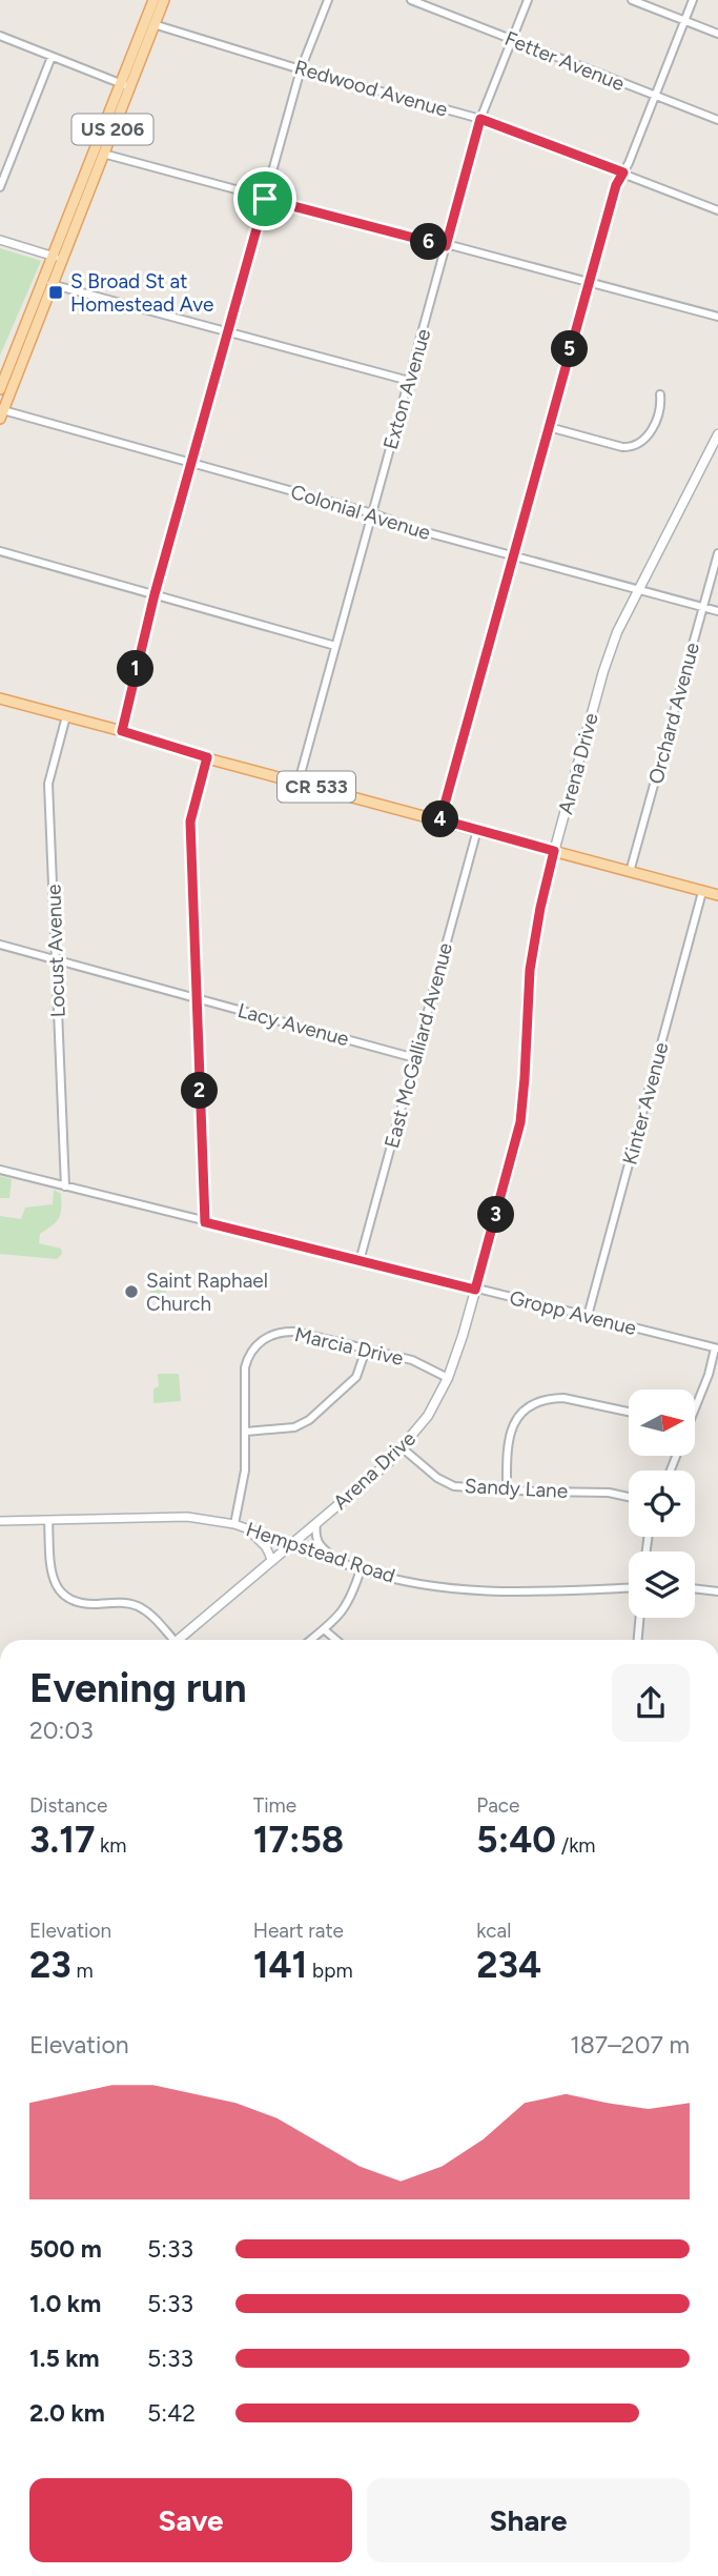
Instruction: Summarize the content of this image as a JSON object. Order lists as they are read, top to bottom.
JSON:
{
  "streets": {
    "main road": ["US 206", "Arena Drive", "CR 533"],
    "street": [
      "Fetter Avenue",
      "Redwood Avenue",
      "Exton Avenue",
      "Colonial Avenue",
      "Orchard Avenue",
      "Locust Avenue",
      "Lacy Avenue",
      "East McGalliard Avenue",
      "Kinter Avenue",
      "Gropp Avenue",
      "Marcia Drive",
      "Sandy Lane",
      "Hempstead Road"
    ]
  },
  "crossings": [
    ["Fetter Avenue", "Exton Avenue"],
    ["Redwood Avenue", "US 206"],
    ["Redwood Avenue", "Exton Avenue"],
    ["US 206", "Colonial Avenue"],
    ["Exton Avenue", "Colonial Avenue"],
    ["Exton Avenue", "CR 533"],
    ["Colonial Avenue", "Orchard Avenue"],
    ["Colonial Avenue", "Arena Drive"],
    ["Orchard Avenue", "CR 533"],
    ["Arena Drive", "CR 533"],
    ["Arena Drive", "Gropp Avenue"],
    ["Arena Drive", "Marcia Drive"],
    ["Arena Drive", "Sandy Lane"],
    ["Arena Drive", "Hempstead Road"],
    ["CR 533", "Locust Avenue"],
    ["CR 533", "East McGalliard Avenue"],
    ["CR 533", "Kinter Avenue"],
    ["Locust Avenue", "Lacy Avenue"],
    ["Locust Avenue", "Gropp Avenue"],
    ["Lacy Avenue", "East McGalliard Avenue"],
    ["East McGalliard Avenue", "Gropp Avenue"],
    ["Kinter Avenue", "Gropp Avenue"],
    ["Marcia Drive", "Hempstead Road"]
  ],
  "places": {
    "transit": ["S Broad St at Homestead Ave"],
    "other": ["Saint Raphael Church"]
  },
  "north": "right",
  "page": {
    "pins": [
      "6",
      "5",
      "1",
      "4",
      "2",
      "3"
    ],
    "heading": ["Evening run", "20:03"],
    "stats": [
      ["Distance", "3.17 km"],
      ["Time", "17:58"],
      ["Pace", "5:40 /km"],
      ["Elevation", "23 m"],
      ["Heart rate", "141 bpm"],
      ["kcal", "234"]
    ],
    "chart": ["Elevation", "187–207 m"],
    "list": [
      {
        "name": "500 m",
        "note": "5:33"
      },
      {
        "name": "1.0 km",
        "note": "5:33"
      },
      {
        "name": "1.5 km",
        "note": "5:33"
      },
      {
        "name": "2.0 km",
        "note": "5:42"
      }
    ],
    "buttons": ["Save", "Share"]
  }
}
